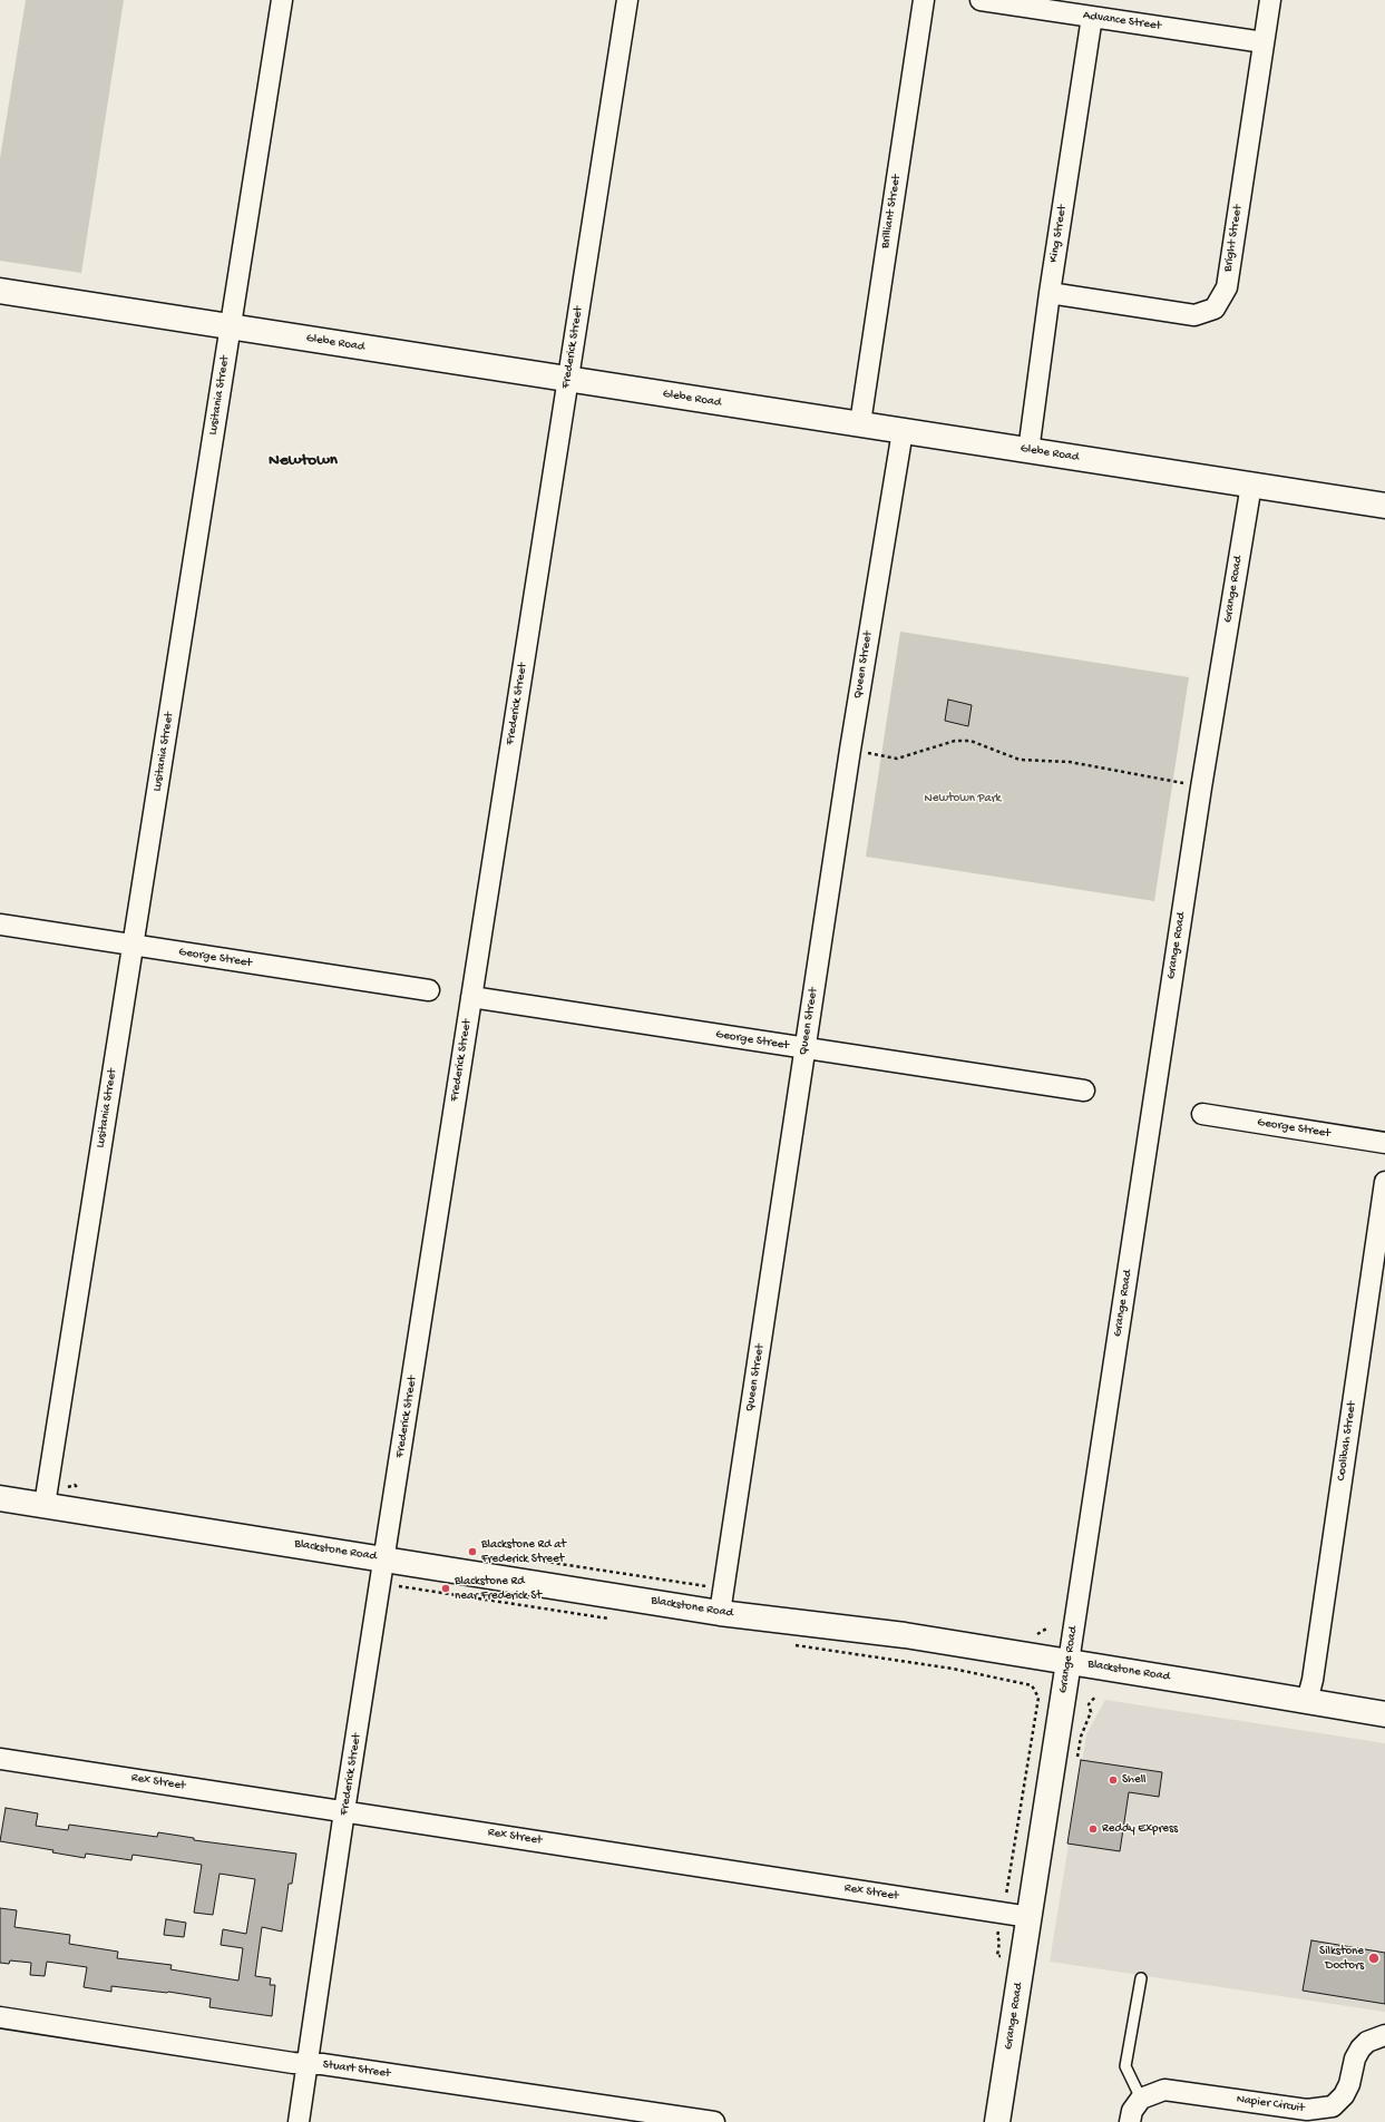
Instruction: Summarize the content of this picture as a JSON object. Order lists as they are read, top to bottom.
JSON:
{
  "streets": {
    "main road": ["Glebe Road", "Grange Road", "Blackstone Road"],
    "street": [
      "Advance Street",
      "Brilliant Street",
      "King Street",
      "Bright Street",
      "Frederick Street",
      "Lusitania Street",
      "Queen Street",
      "George Street",
      "Coolibah Street",
      "Rex Street",
      "Stuart Street",
      "Napier Circuit"
    ]
  },
  "crossings": [
    ["Advance Street", "King Street"],
    ["Advance Street", "Bright Street"],
    ["Brilliant Street", "Glebe Road"],
    ["King Street", "Bright Street"],
    ["King Street", "Glebe Road"],
    ["Glebe Road", "Frederick Street"],
    ["Glebe Road", "Lusitania Street"],
    ["Glebe Road", "Grange Road"],
    ["Glebe Road", "Queen Street"],
    ["Frederick Street", "George Street"],
    ["Frederick Street", "Blackstone Road"],
    ["Frederick Street", "Rex Street"],
    ["Frederick Street", "Stuart Street"],
    ["Lusitania Street", "George Street"],
    ["Lusitania Street", "Blackstone Road"],
    ["Grange Road", "Blackstone Road"],
    ["Grange Road", "Rex Street"],
    ["Queen Street", "George Street"],
    ["Queen Street", "Blackstone Road"],
    ["Coolibah Street", "Blackstone Road"]
  ],
  "districts": ["Newtown"],
  "parks": ["Newtown Park"],
  "places": [
    "Blackstone Rd at Frederick Street",
    "Blackstone Rd near Frederick St",
    "Shell",
    "Reddy Express",
    "Silkstone Doctors"
  ]
}
